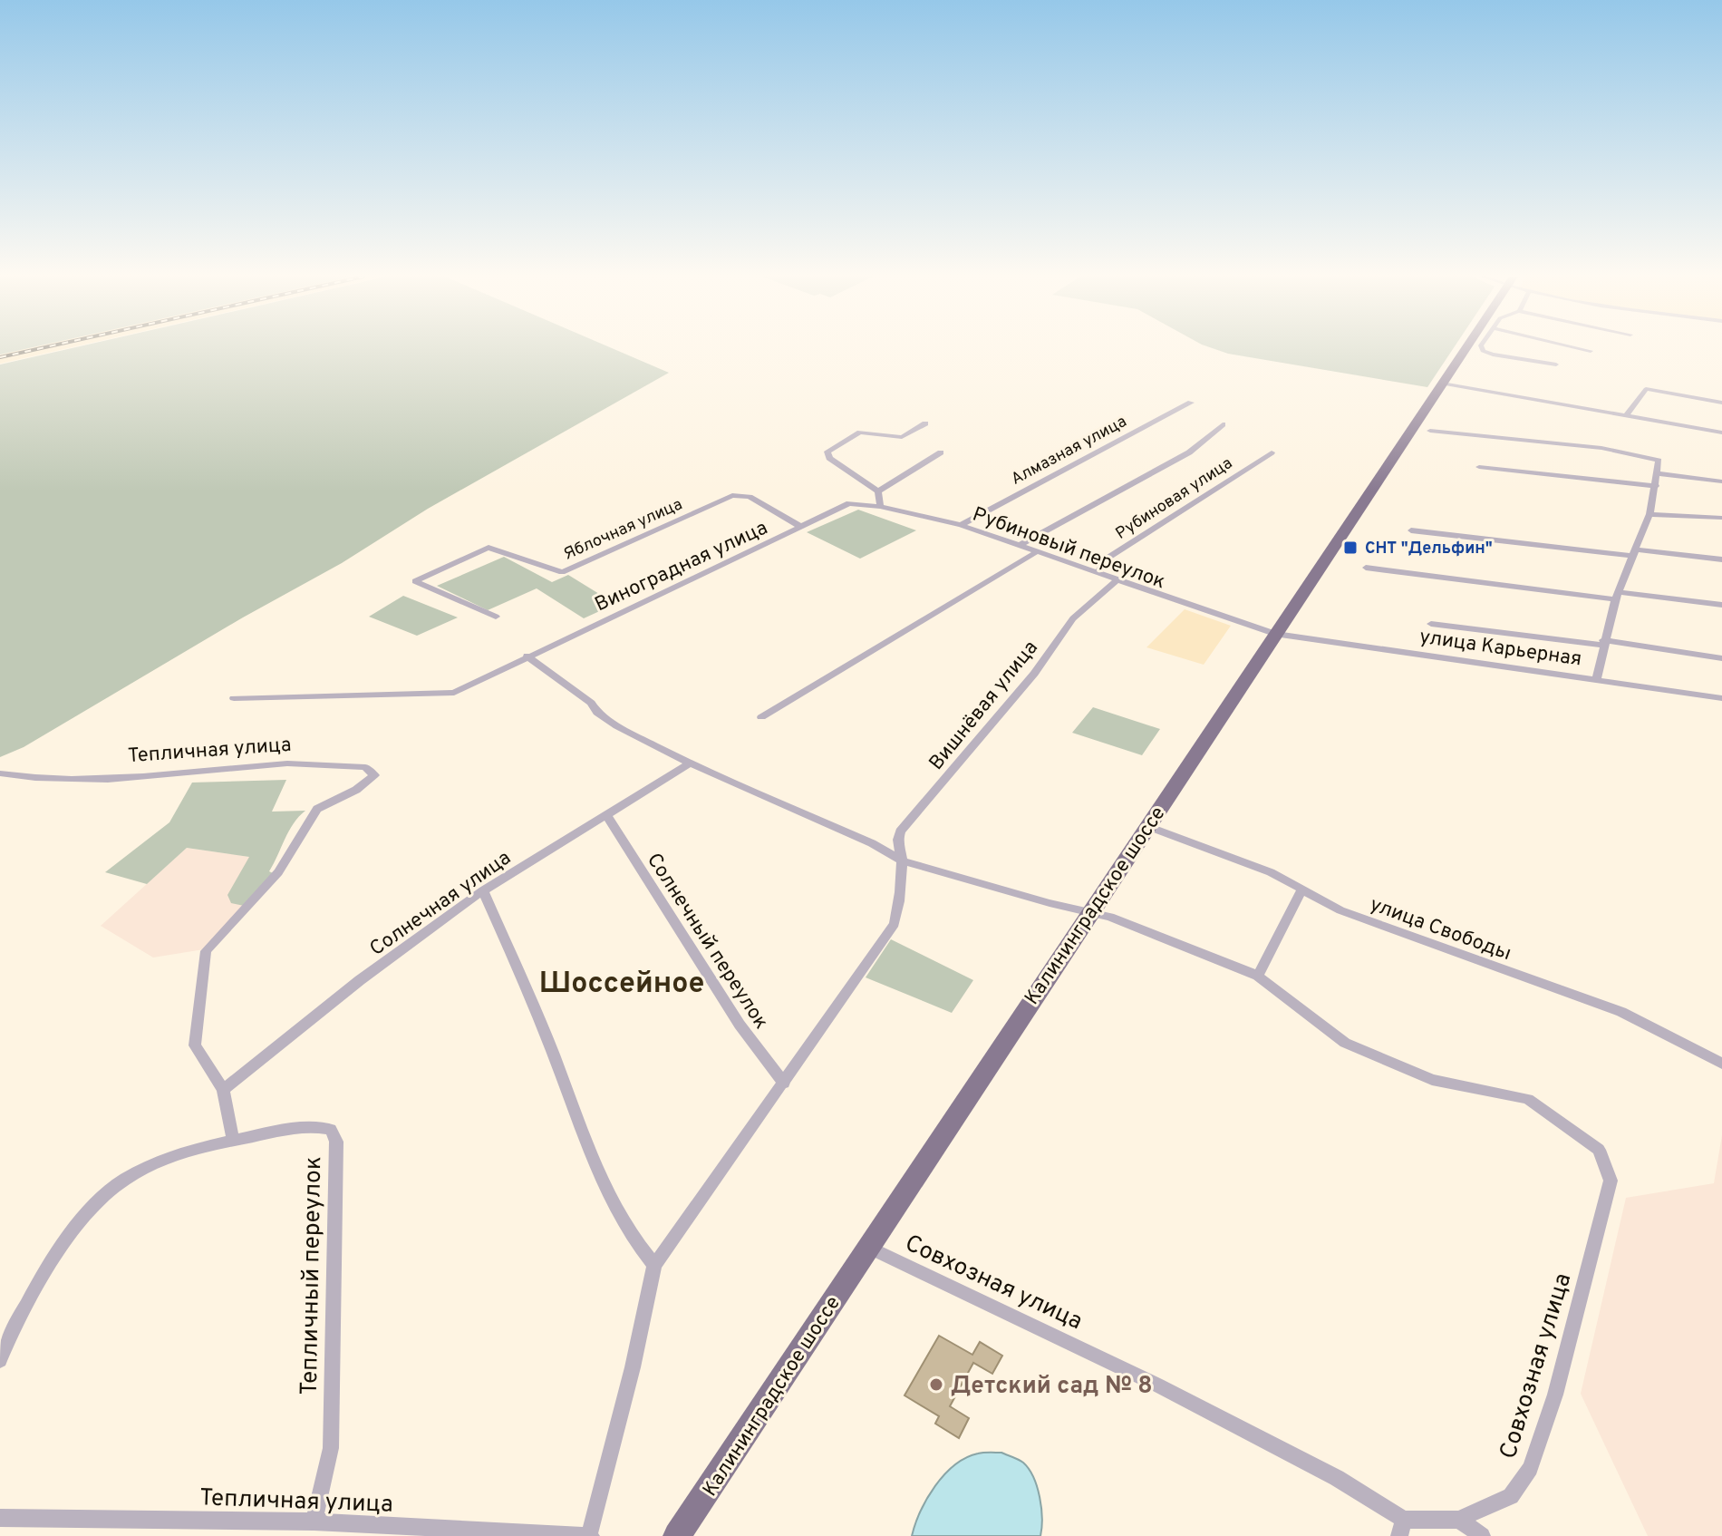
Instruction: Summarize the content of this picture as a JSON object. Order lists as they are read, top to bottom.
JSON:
{
  "streets": {
    "main road": ["Калининградское шоссе"],
    "street": [
      "Алмазная улица",
      "Рубиновая улица",
      "Яблочная улица",
      "Рубиновый переулок",
      "Виноградная улица",
      "улица Карьерная",
      "Вишнёвая улица",
      "Тепличная улица",
      "Солнечная улица",
      "улица Свободы",
      "Солнечный переулок",
      "Тепличный переулок",
      "Совхозная улица"
    ]
  },
  "crossings": [
    ["Алмазная улица", "Рубиновый переулок"],
    ["Рубиновая улица", "Рубиновый переулок"],
    ["Яблочная улица", "Виноградная улица"],
    ["Рубиновый переулок", "Виноградная улица"],
    ["Рубиновый переулок", "улица Карьерная"],
    ["Рубиновый переулок", "Вишнёвая улица"],
    ["Рубиновый переулок", "Калининградское шоссе"],
    ["Виноградная улица", "Совхозная улица"],
    ["улица Карьерная", "Калининградское шоссе"],
    ["Вишнёвая улица", "Солнечный переулок"],
    ["Вишнёвая улица", "Совхозная улица"],
    ["Тепличная улица", "Солнечная улица"],
    ["Тепличная улица", "Тепличный переулок"],
    ["Солнечная улица", "Солнечный переулок"],
    ["Солнечная улица", "Совхозная улица"],
    ["Калининградское шоссе", "улица Свободы"],
    ["Калининградское шоссе", "Совхозная улица"]
  ],
  "districts": ["Шоссейное"],
  "places": {
    "transit": ["СНТ \"Дельфин\""],
    "other": ["Детский сад № 8"]
  }
}
